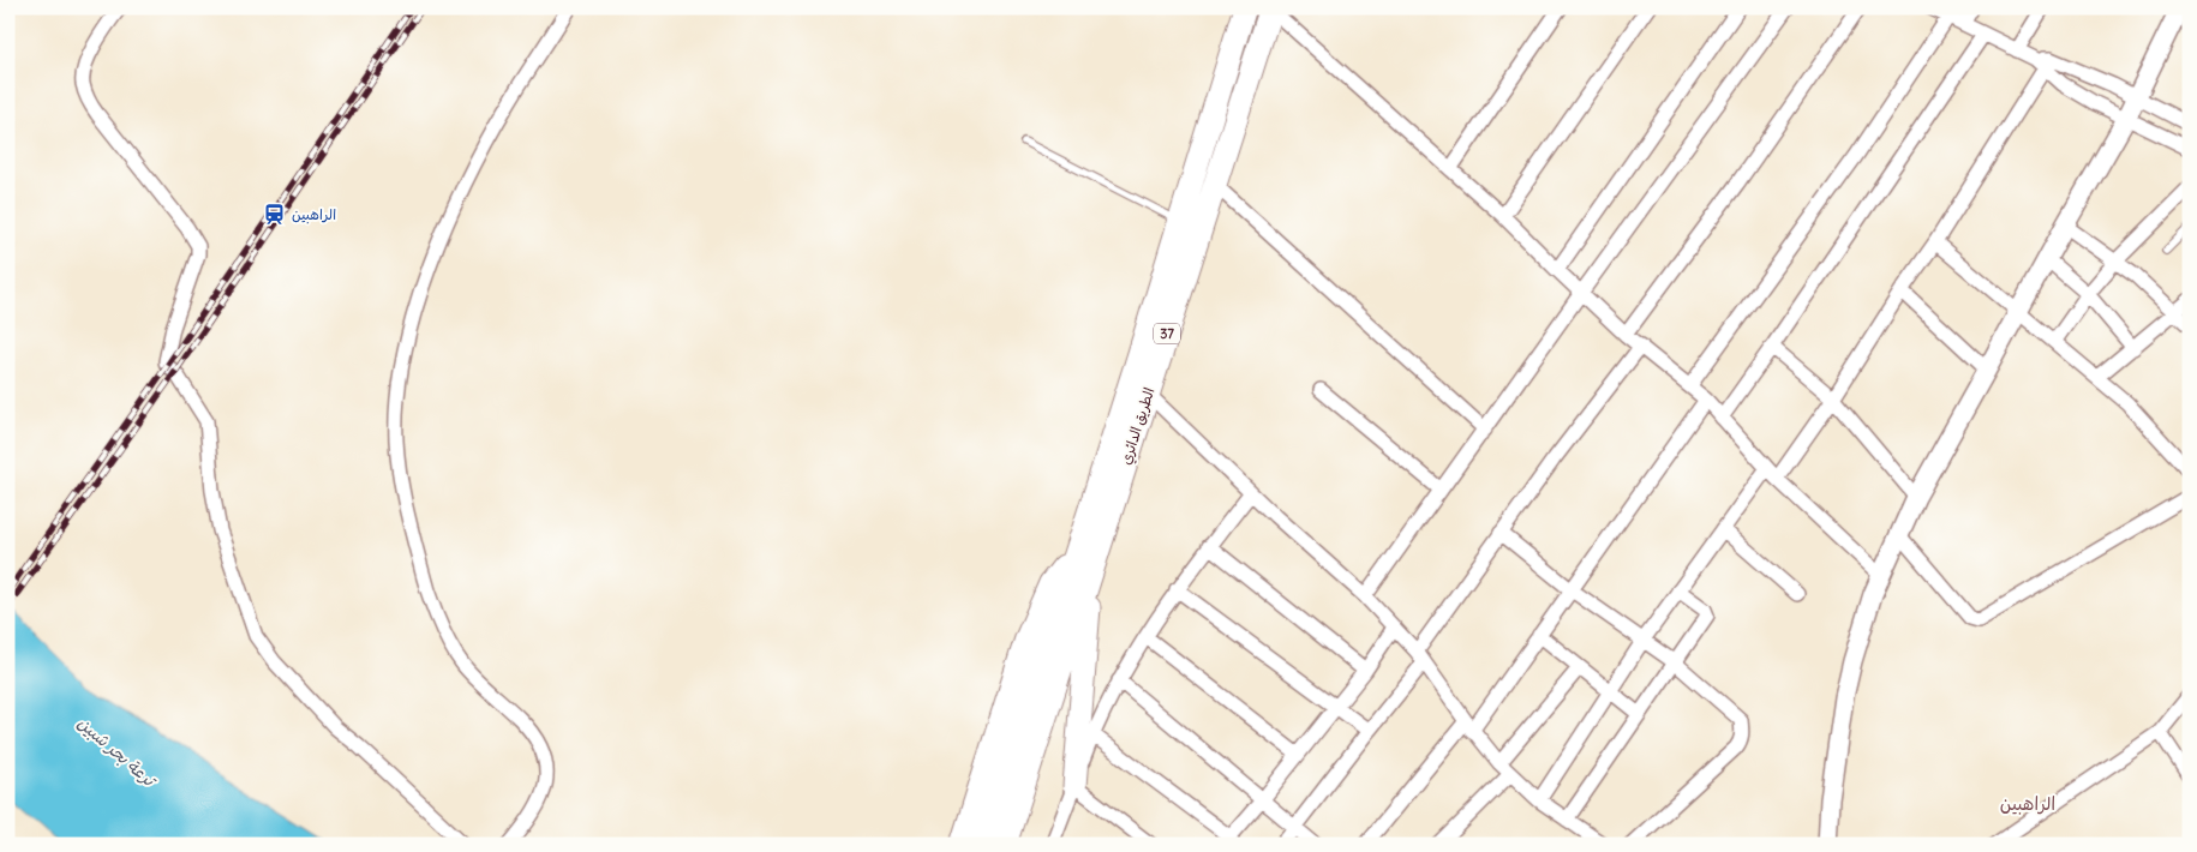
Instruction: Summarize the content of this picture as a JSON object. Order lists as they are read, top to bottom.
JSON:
{
  "streets": {
    "highway": ["37", "الطريق الدائري"]
  },
  "districts": ["الراهبين"],
  "water": ["ترعة بحر شبين"],
  "places": {
    "station": ["الراهبين"]
  }
}
